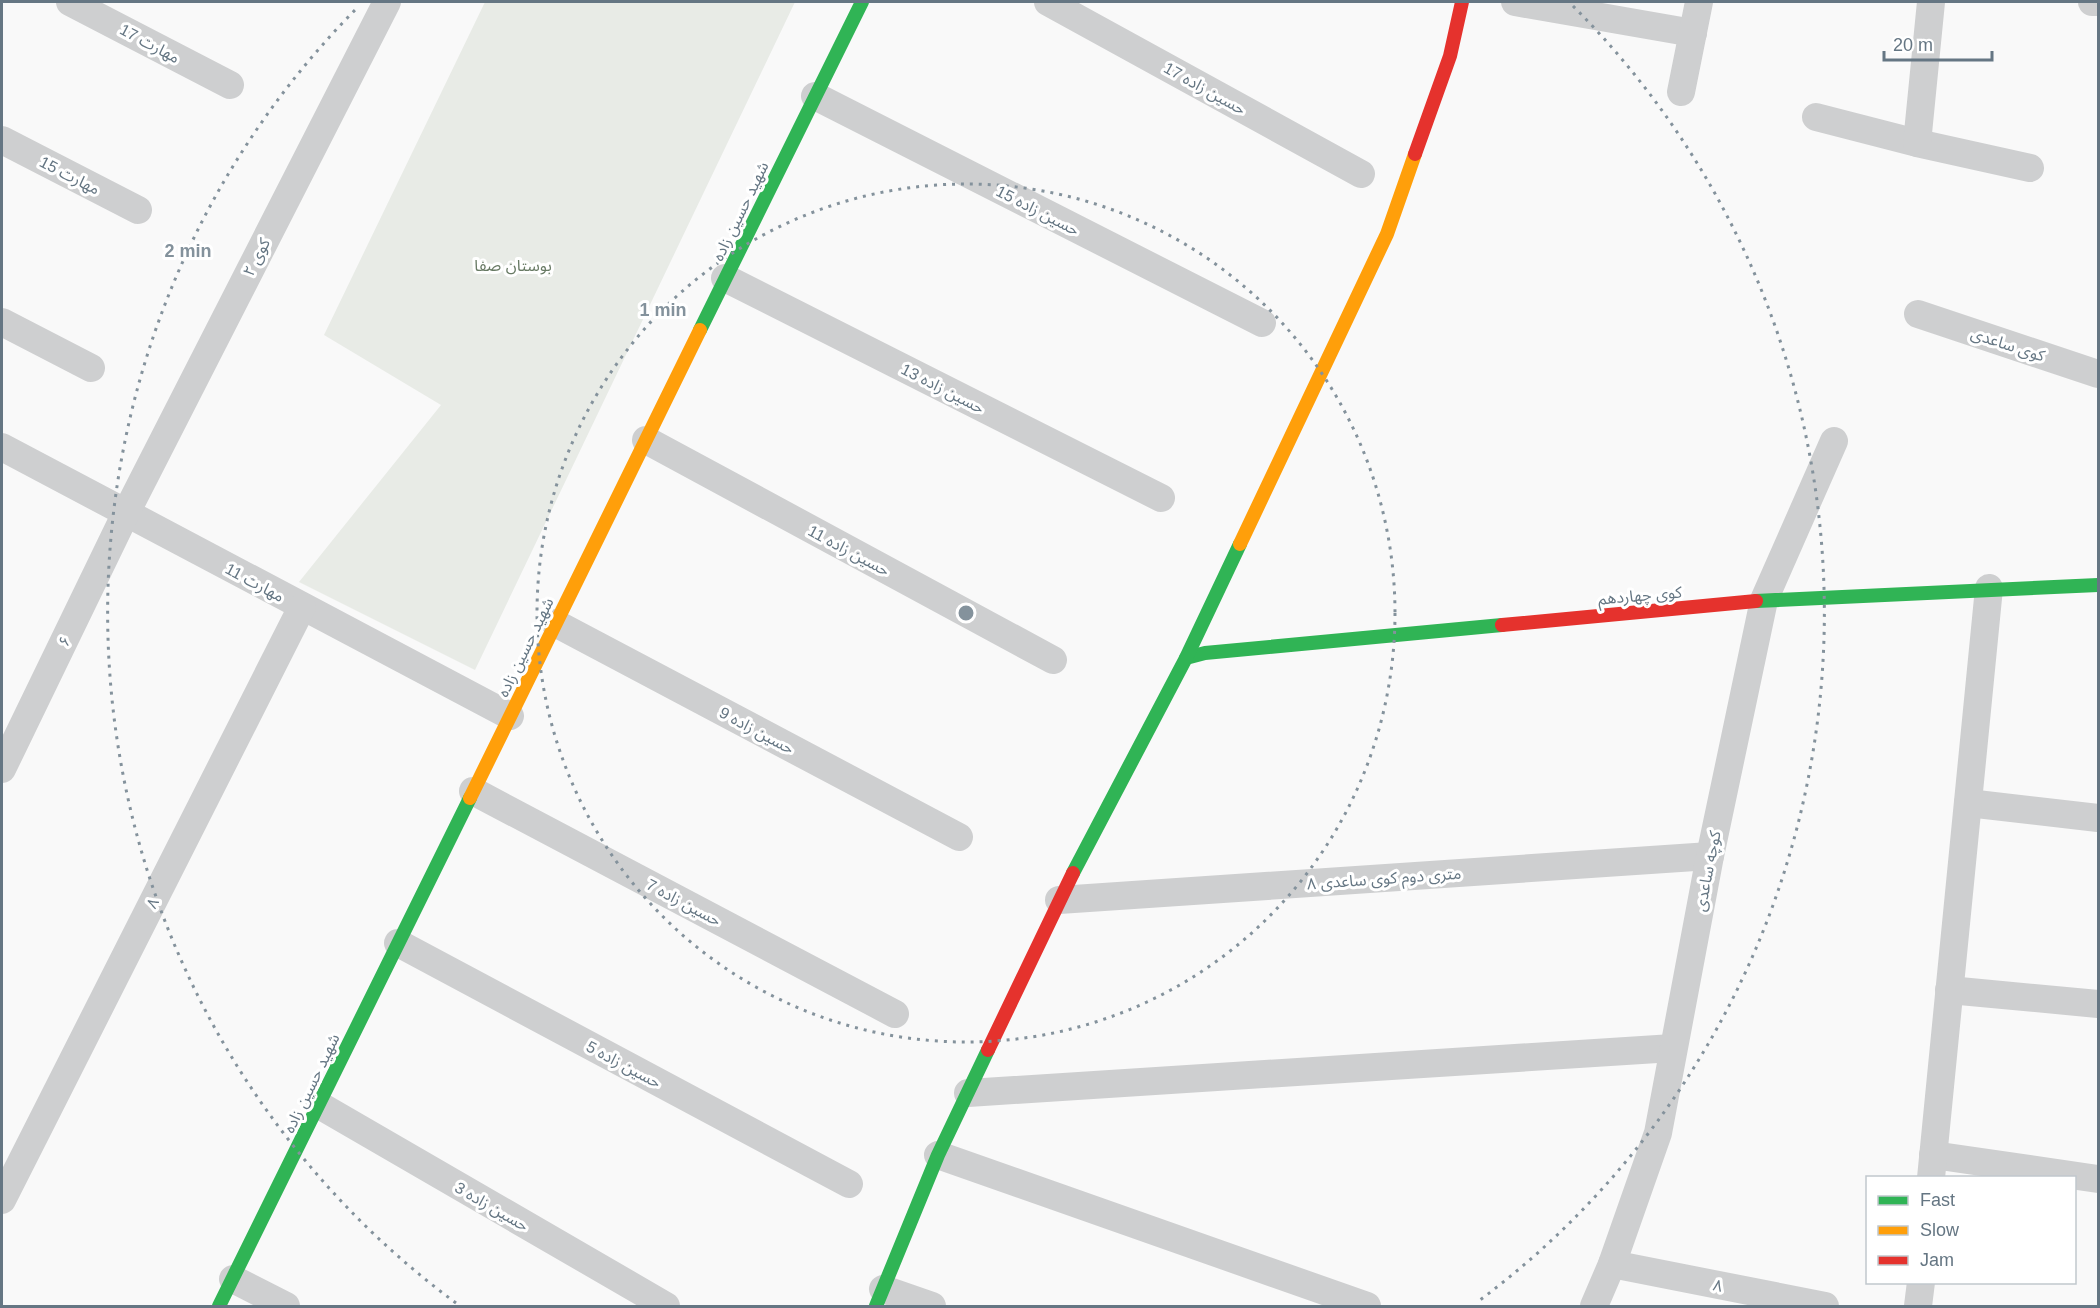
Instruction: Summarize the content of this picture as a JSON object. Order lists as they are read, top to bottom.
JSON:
{
  "streets": {
    "street": [
      "مهارت 17",
      "حسین زاده 17",
      "مهارت 15",
      "حسین زاده 15",
      "شهید حسین زاده",
      "کوی ۲",
      "کوی ساعدی‌",
      "حسین زاده 13",
      "حسین زاده 11",
      "مهارت 11",
      "کوی چهاردهم",
      "۶",
      "حسین زاده 9",
      "کوچه ساعدی",
      "۸ متری دوم کوی ساعدی",
      "حسین زاده 7",
      "۸",
      "حسین زاده 5",
      "حسین زاده 3"
    ]
  },
  "crossings": [
    ["حسین زاده 15", "شهید حسین زاده"],
    ["شهید حسین زاده", "حسین زاده 13"],
    ["شهید حسین زاده", "حسین زاده 11"],
    ["شهید حسین زاده", "مهارت 11"],
    ["شهید حسین زاده", "حسین زاده 9"],
    ["شهید حسین زاده", "حسین زاده 7"],
    ["شهید حسین زاده", "حسین زاده 5"],
    ["شهید حسین زاده", "حسین زاده 3"],
    ["کوی ۲", "مهارت 11"],
    ["کوی ۲", "۶"],
    ["مهارت 11", "۶"],
    ["مهارت 11", "۸"],
    ["کوی چهاردهم", "کوچه ساعدی"],
    ["کوچه ساعدی", "۸ متری دوم کوی ساعدی"],
    ["کوچه ساعدی", "۸"]
  ],
  "parks": ["بوستان صفا"],
  "legend": ["Fast", "Slow", "Jam"],
  "scale_bar": "20 m",
  "rings": ["2 min", "1 min"]
}
